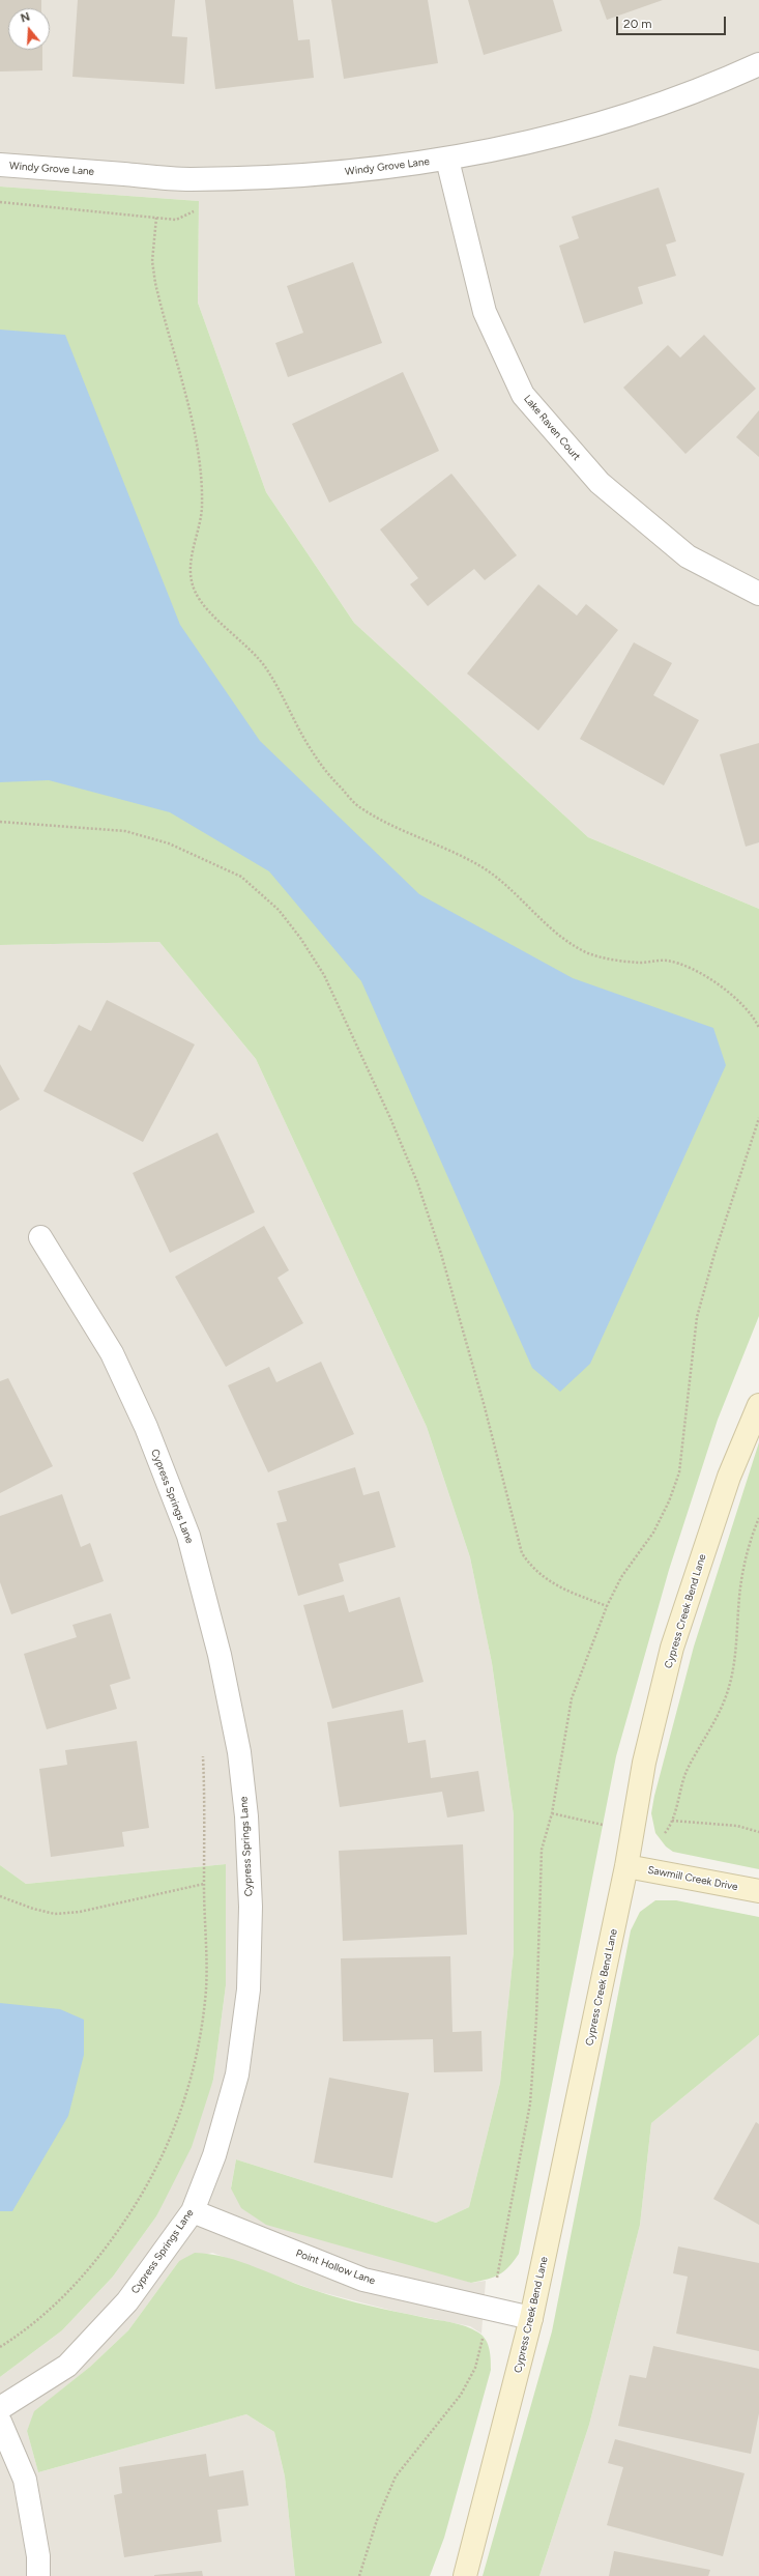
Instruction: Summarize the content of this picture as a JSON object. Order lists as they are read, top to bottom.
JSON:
{
  "streets": {
    "street": [
      "Windy Grove Lane",
      "Lake Raven Court",
      "Cypress Springs Lane",
      "Cypress Creek Bend Lane",
      "Sawmill Creek Drive",
      "Point Hollow Lane"
    ]
  },
  "crossings": [
    ["Windy Grove Lane", "Lake Raven Court"],
    ["Cypress Springs Lane", "Point Hollow Lane"],
    ["Cypress Creek Bend Lane", "Sawmill Creek Drive"],
    ["Cypress Creek Bend Lane", "Point Hollow Lane"]
  ],
  "scale_bar": "20 m",
  "north": "top"
}
